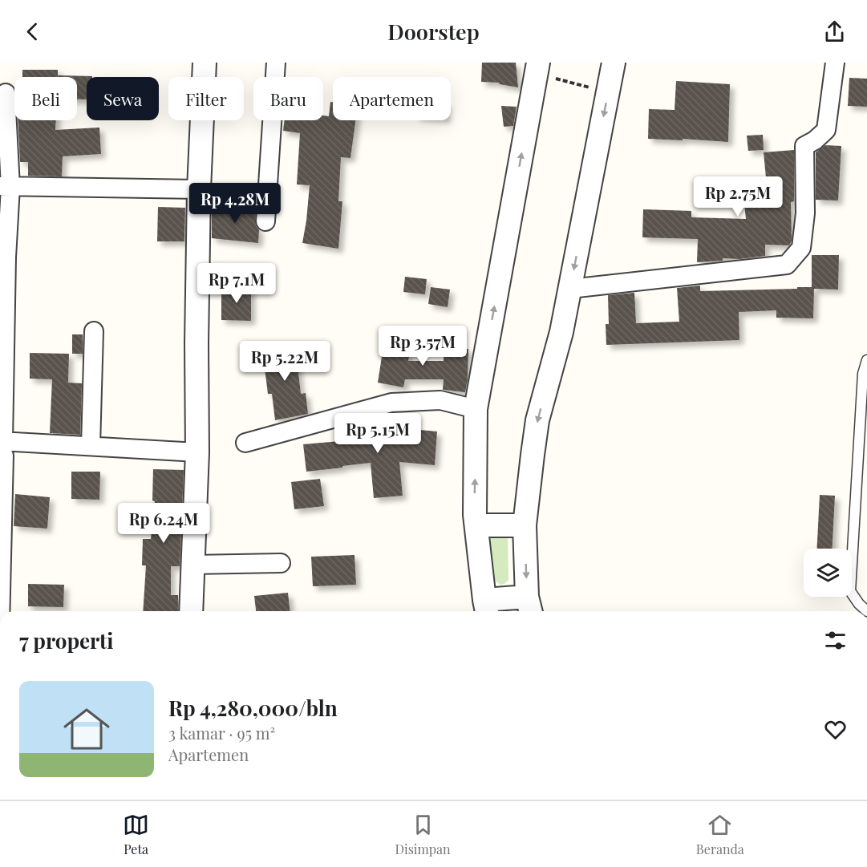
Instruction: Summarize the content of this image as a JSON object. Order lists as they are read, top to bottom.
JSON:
{
  "page": {
    "header": "Doorstep",
    "chip": [
      "Beli",
      "Sewa",
      "Filter",
      "Baru",
      "Apartemen"
    ],
    "price": [
      "Rp 2.75M",
      "Rp 4.28M",
      "Rp 7.1M",
      "Rp 3.57M",
      "Rp 5.22M",
      "Rp 5.15M",
      "Rp 6.24M"
    ],
    "heading": "7 properti",
    "list": [
      {
        "name": "Rp 4,280,000/bln",
        "note": "3 kamar · 95 m² · Apartemen"
      }
    ],
    "tabs": ["Peta", "Disimpan", "Beranda"]
  }
}
